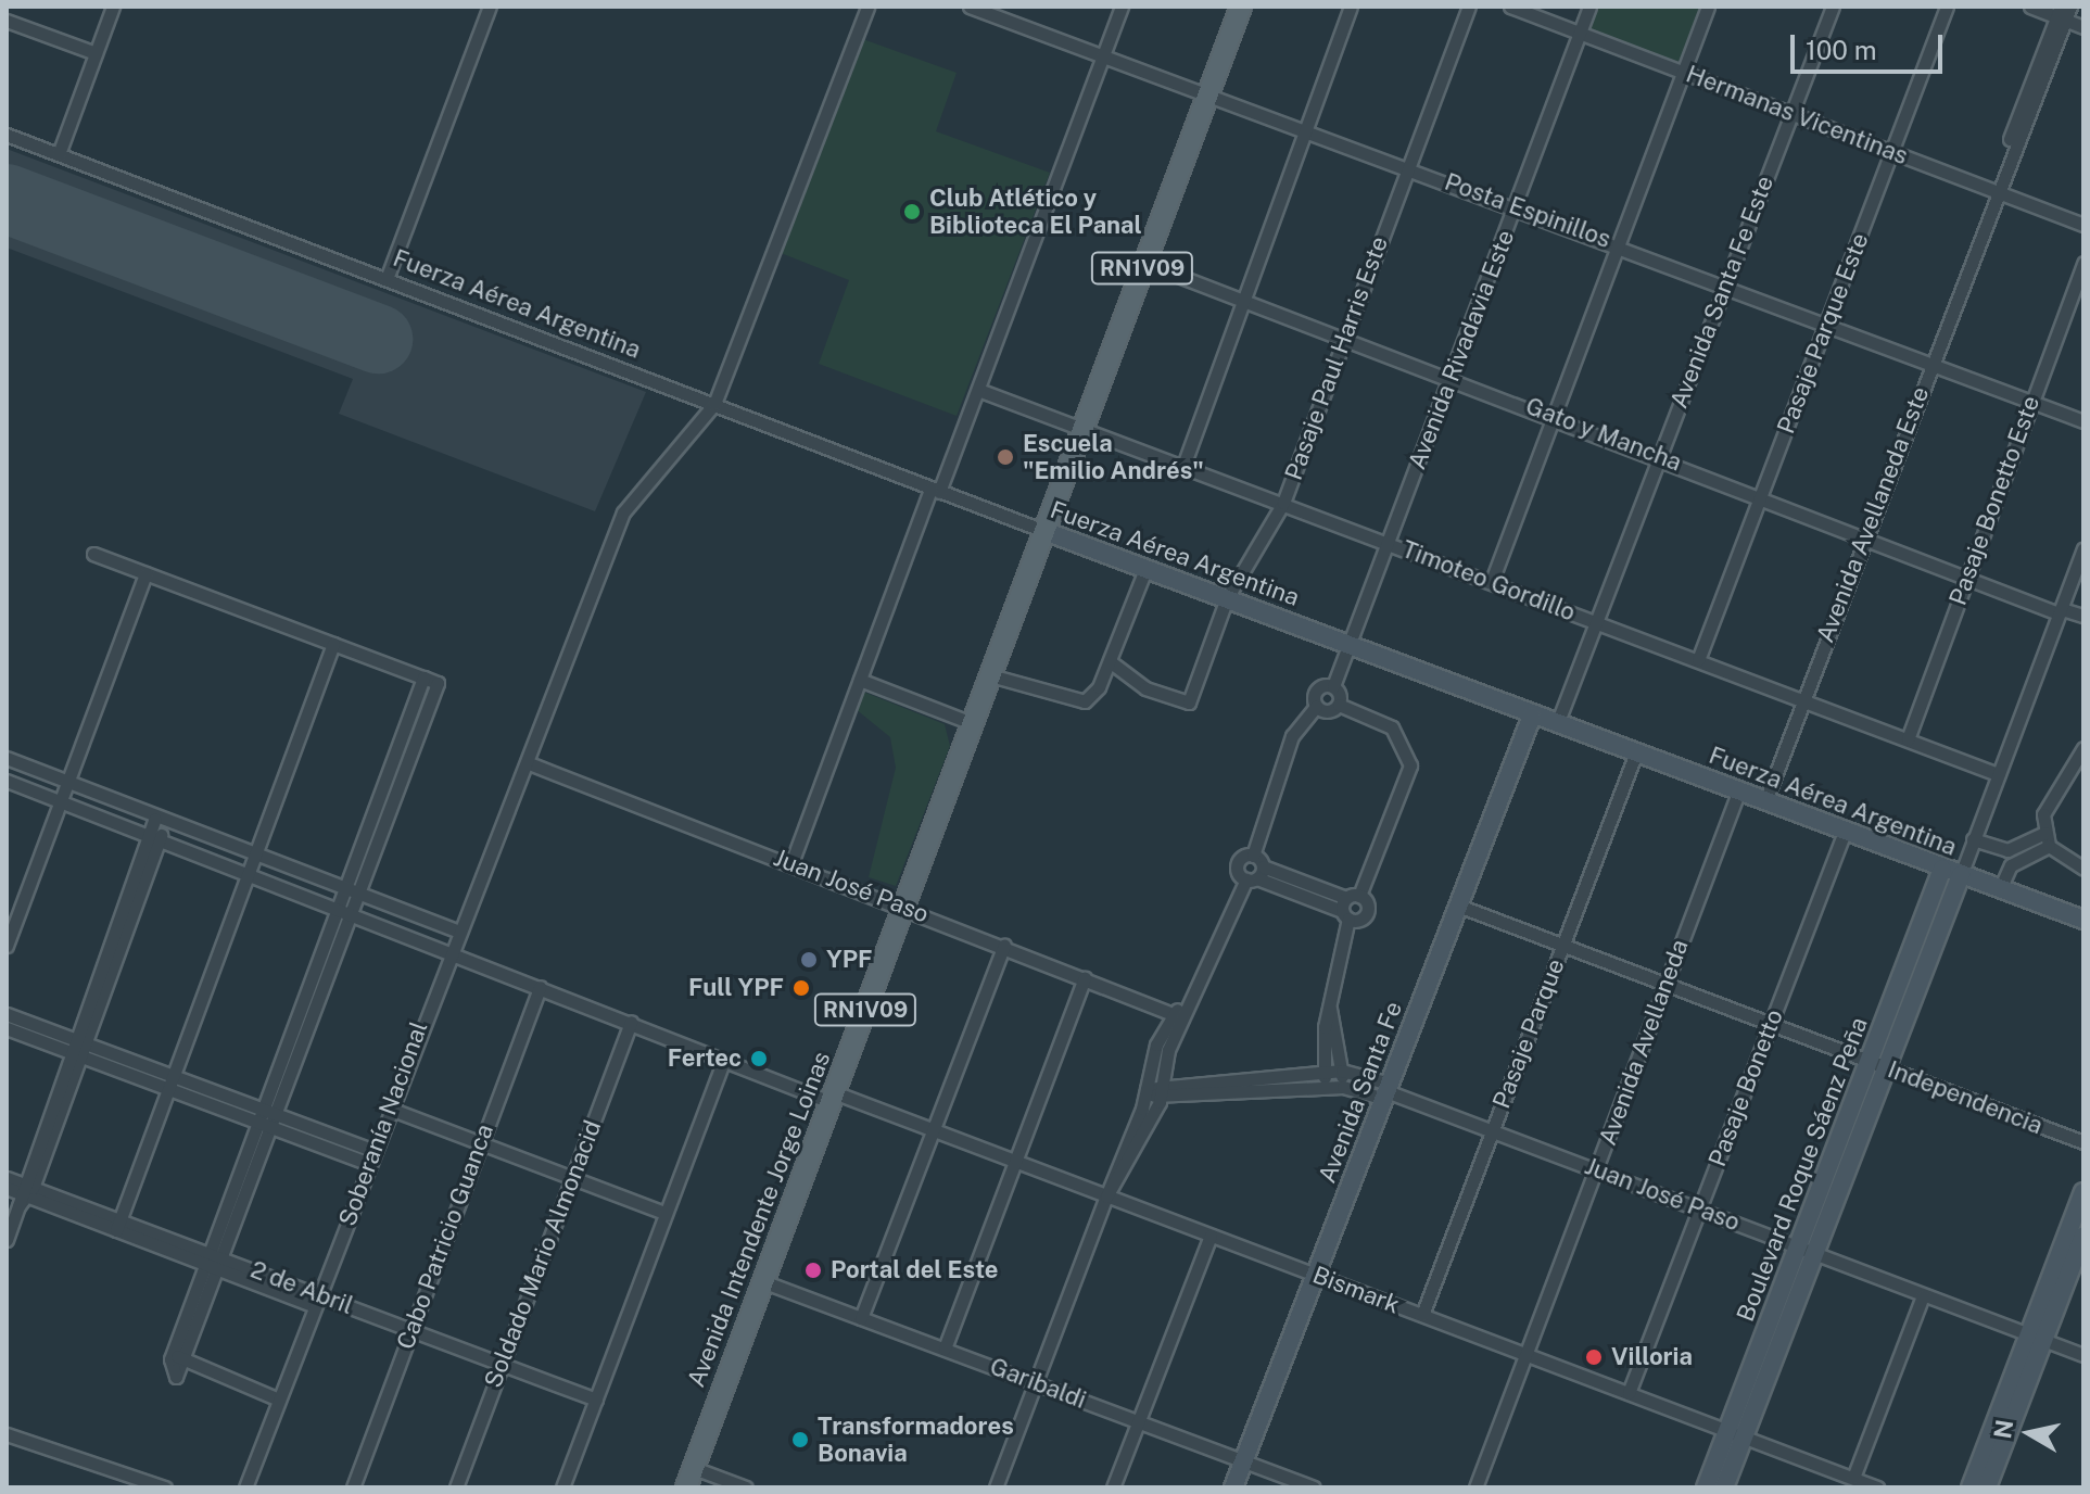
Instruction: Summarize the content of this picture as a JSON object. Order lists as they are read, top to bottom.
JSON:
{
  "streets": {
    "main road": ["RN1V09", "Avenida Intendente Jorge Loinas"],
    "street": [
      "Hermanas Vicentinas",
      "Posta Espinillos",
      "Avenida Santa Fe Este",
      "Fuerza Aérea Argentina",
      "Pasaje Parque Este",
      "Avenida Rivadavia Este",
      "Pasaje Paul Harris Este",
      "Gato y Mancha",
      "Pasaje Bonetto Este",
      "Avenida Avellaneda Este",
      "Timoteo Gordillo",
      "Juan José Paso",
      "Pasaje Parque",
      "Avenida Avellaneda",
      "Pasaje Bonetto",
      "Avenida Santa Fe",
      "Independencia",
      "Soberanía Nacional",
      "Boulevard Roque Sáenz Peña",
      "Cabo Patricio Guanca",
      "Soldado Mario Almonacid",
      "2 de Abril",
      "Bismark",
      "Garibaldi"
    ]
  },
  "crossings": [
    ["Hermanas Vicentinas", "Avenida Santa Fe Este"],
    ["Hermanas Vicentinas", "Pasaje Parque Este"],
    ["Hermanas Vicentinas", "Avenida Rivadavia Este"],
    ["Hermanas Vicentinas", "Avenida Avellaneda Este"],
    ["Posta Espinillos", "RN1V09"],
    ["Posta Espinillos", "Avenida Santa Fe Este"],
    ["Posta Espinillos", "Pasaje Parque Este"],
    ["Posta Espinillos", "Avenida Rivadavia Este"],
    ["Posta Espinillos", "Pasaje Paul Harris Este"],
    ["Posta Espinillos", "Pasaje Bonetto Este"],
    ["Posta Espinillos", "Avenida Avellaneda Este"],
    ["RN1V09", "Fuerza Aérea Argentina"],
    ["RN1V09", "Gato y Mancha"],
    ["RN1V09", "Timoteo Gordillo"],
    ["RN1V09", "Avenida Intendente Jorge Loinas"],
    ["Avenida Santa Fe Este", "Fuerza Aérea Argentina"],
    ["Avenida Santa Fe Este", "Gato y Mancha"],
    ["Avenida Santa Fe Este", "Timoteo Gordillo"],
    ["Fuerza Aérea Argentina", "Avenida Rivadavia Este"],
    ["Fuerza Aérea Argentina", "Pasaje Paul Harris Este"],
    ["Fuerza Aérea Argentina", "Avenida Avellaneda Este"],
    ["Fuerza Aérea Argentina", "Pasaje Parque"],
    ["Fuerza Aérea Argentina", "Avenida Avellaneda"],
    ["Fuerza Aérea Argentina", "Pasaje Bonetto"],
    ["Fuerza Aérea Argentina", "Avenida Santa Fe"],
    ["Fuerza Aérea Argentina", "Soberanía Nacional"],
    ["Fuerza Aérea Argentina", "Boulevard Roque Sáenz Peña"],
    ["Fuerza Aérea Argentina", "Avenida Intendente Jorge Loinas"],
    ["Pasaje Parque Este", "Gato y Mancha"],
    ["Pasaje Parque Este", "Timoteo Gordillo"],
    ["Avenida Rivadavia Este", "Gato y Mancha"],
    ["Avenida Rivadavia Este", "Timoteo Gordillo"],
    ["Pasaje Paul Harris Este", "Gato y Mancha"],
    ["Pasaje Paul Harris Este", "Timoteo Gordillo"],
    ["Gato y Mancha", "Pasaje Bonetto Este"],
    ["Gato y Mancha", "Avenida Avellaneda Este"],
    ["Pasaje Bonetto Este", "Timoteo Gordillo"],
    ["Avenida Avellaneda Este", "Timoteo Gordillo"],
    ["Avenida Avellaneda Este", "Avenida Avellaneda"],
    ["Juan José Paso", "Pasaje Parque"],
    ["Juan José Paso", "Avenida Avellaneda"],
    ["Juan José Paso", "Pasaje Bonetto"],
    ["Juan José Paso", "Avenida Santa Fe"],
    ["Juan José Paso", "Soberanía Nacional"],
    ["Juan José Paso", "Boulevard Roque Sáenz Peña"],
    ["Juan José Paso", "Avenida Intendente Jorge Loinas"],
    ["Pasaje Parque", "Independencia"],
    ["Pasaje Parque", "Bismark"],
    ["Avenida Avellaneda", "Independencia"],
    ["Avenida Avellaneda", "Bismark"],
    ["Pasaje Bonetto", "Independencia"],
    ["Pasaje Bonetto", "Bismark"],
    ["Avenida Santa Fe", "Independencia"],
    ["Avenida Santa Fe", "Bismark"],
    ["Avenida Santa Fe", "Garibaldi"],
    ["Independencia", "Boulevard Roque Sáenz Peña"],
    ["Soberanía Nacional", "2 de Abril"],
    ["Soberanía Nacional", "Bismark"],
    ["Boulevard Roque Sáenz Peña", "Bismark"],
    ["Avenida Intendente Jorge Loinas", "Bismark"],
    ["Avenida Intendente Jorge Loinas", "Garibaldi"],
    ["Cabo Patricio Guanca", "2 de Abril"],
    ["Cabo Patricio Guanca", "Bismark"],
    ["Soldado Mario Almonacid", "2 de Abril"],
    ["Soldado Mario Almonacid", "Bismark"]
  ],
  "places": [
    "Club Atlético y Biblioteca El Panal",
    "Escuela \"Emilio Andrés\"",
    "YPF",
    "Full YPF",
    "Fertec",
    "Portal del Este",
    "Villoria",
    "Transformadores Bonavia"
  ],
  "scale_bar": "100 m",
  "north": "left"
}
